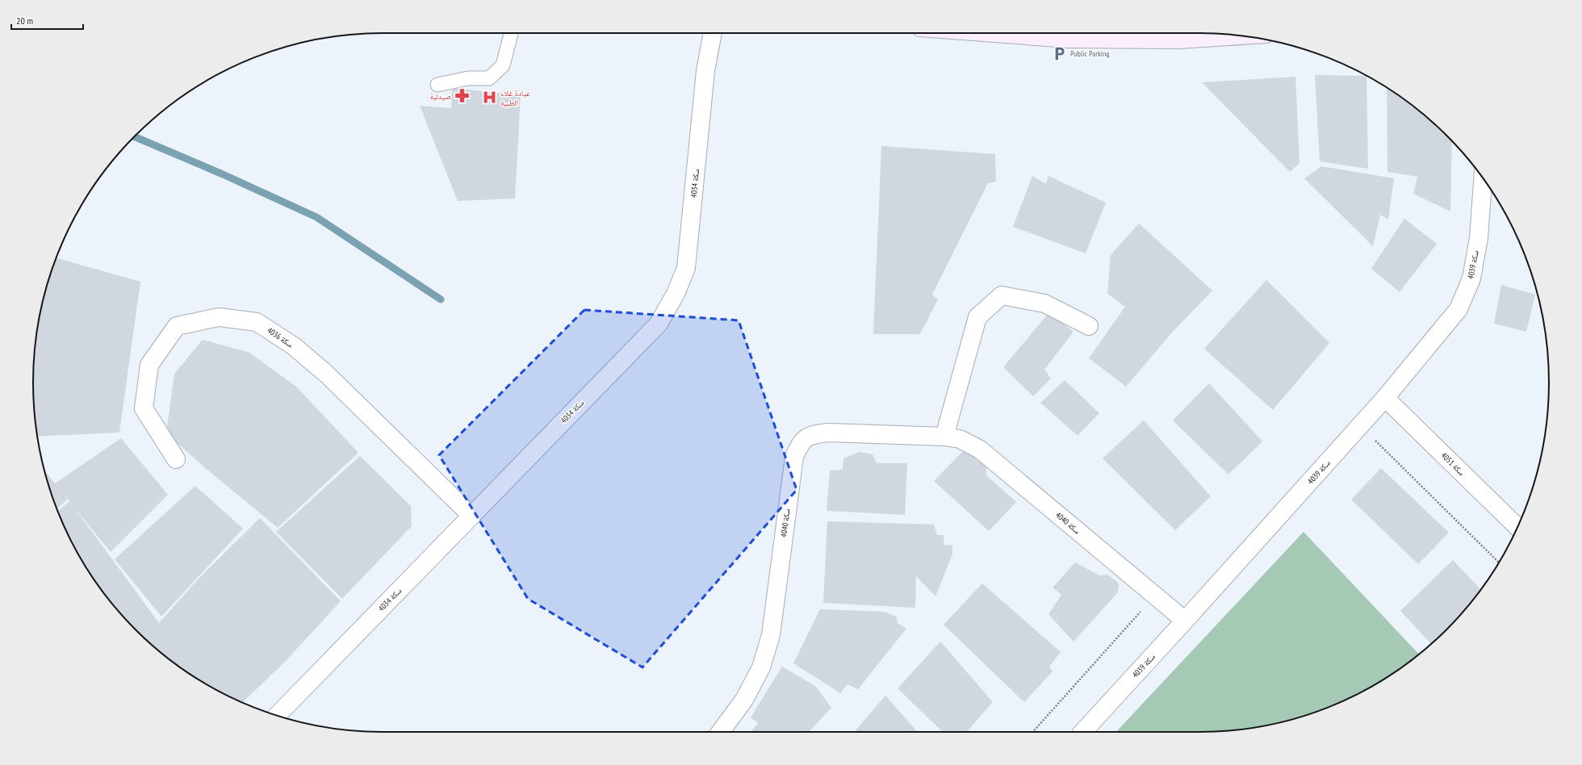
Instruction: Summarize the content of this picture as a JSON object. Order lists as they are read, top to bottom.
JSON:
{
  "streets": {
    "street": [
      "سكة 4034",
      "سكة 4039",
      "سكة 4036",
      "سكة 4051",
      "سكة 4040"
    ]
  },
  "crossings": [
    ["سكة 4034", "سكة 4036"],
    ["سكة 4039", "سكة 4051"],
    ["سكة 4039", "سكة 4040"]
  ],
  "places": {
    "parking": ["Public Parking"],
    "pharmacy": ["صيدلية"],
    "hospital": ["عيادة غلاء الطبية"]
  },
  "scale_bar": "20 m"
}
